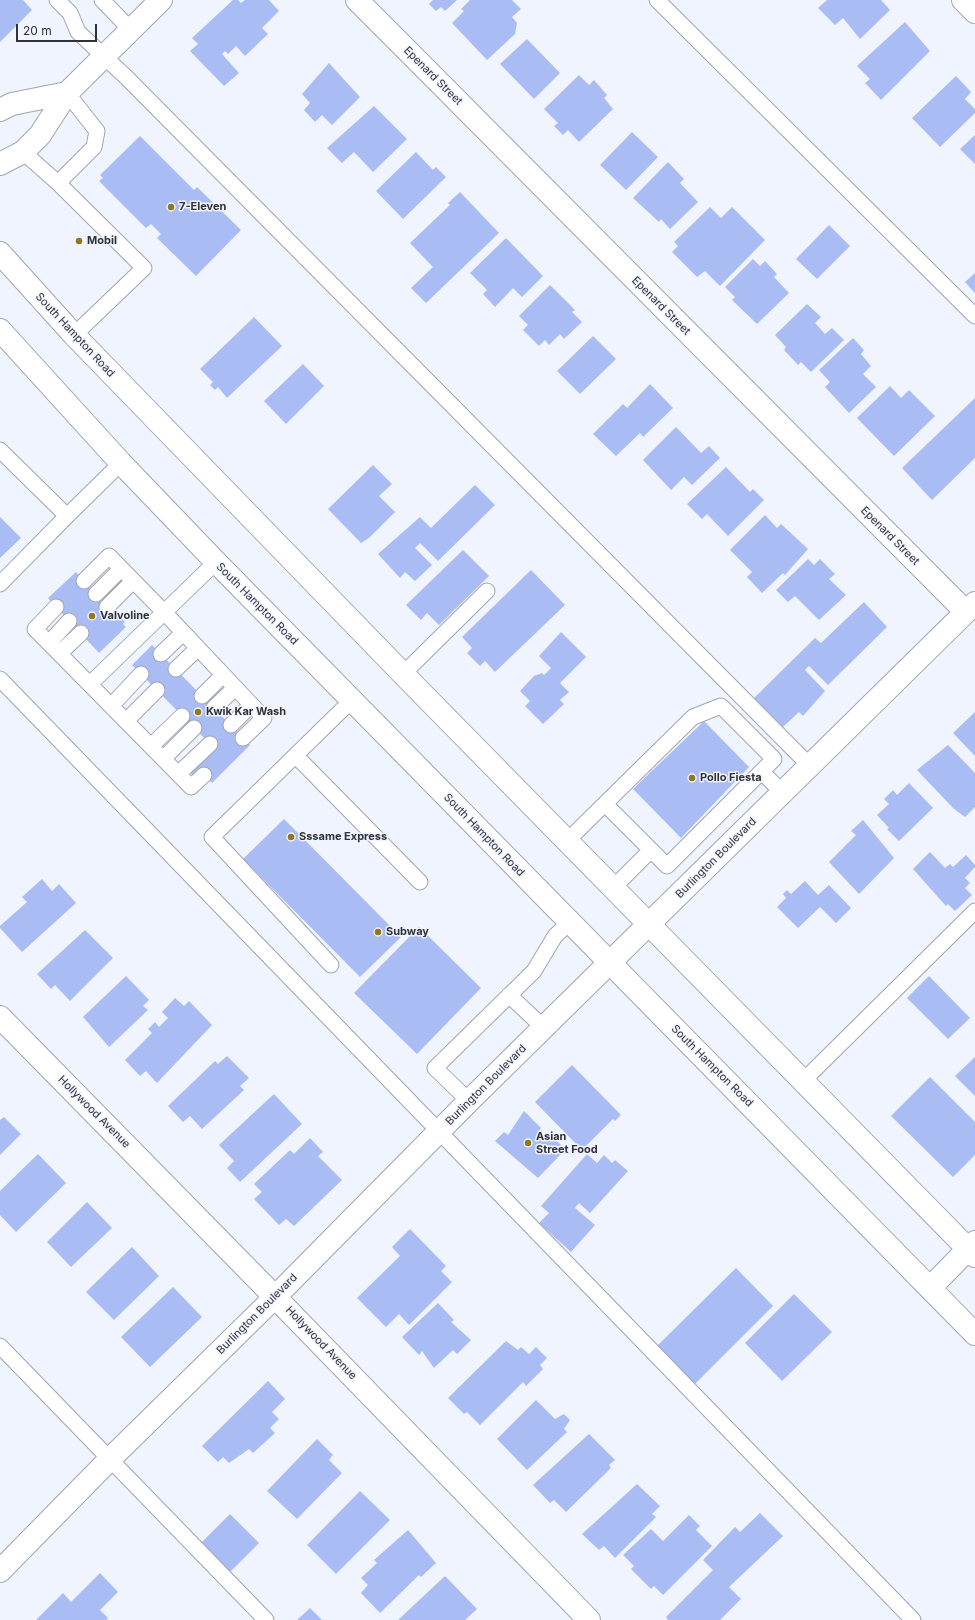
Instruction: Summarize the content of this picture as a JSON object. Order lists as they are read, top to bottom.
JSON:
{
  "streets": {
    "street": [
      "Epenard Street",
      "South Hampton Road",
      "Burlington Boulevard",
      "Hollywood Avenue"
    ]
  },
  "crossings": [
    ["Epenard Street", "Burlington Boulevard"],
    ["South Hampton Road", "Burlington Boulevard"],
    ["Burlington Boulevard", "Hollywood Avenue"]
  ],
  "places": [
    "7-Eleven",
    "Mobil",
    "Valvoline",
    "Kwik Kar Wash",
    "Pollo Fiesta",
    "Sssame Express",
    "Subway",
    "Asian Street Food"
  ],
  "scale_bar": "20 m"
}
